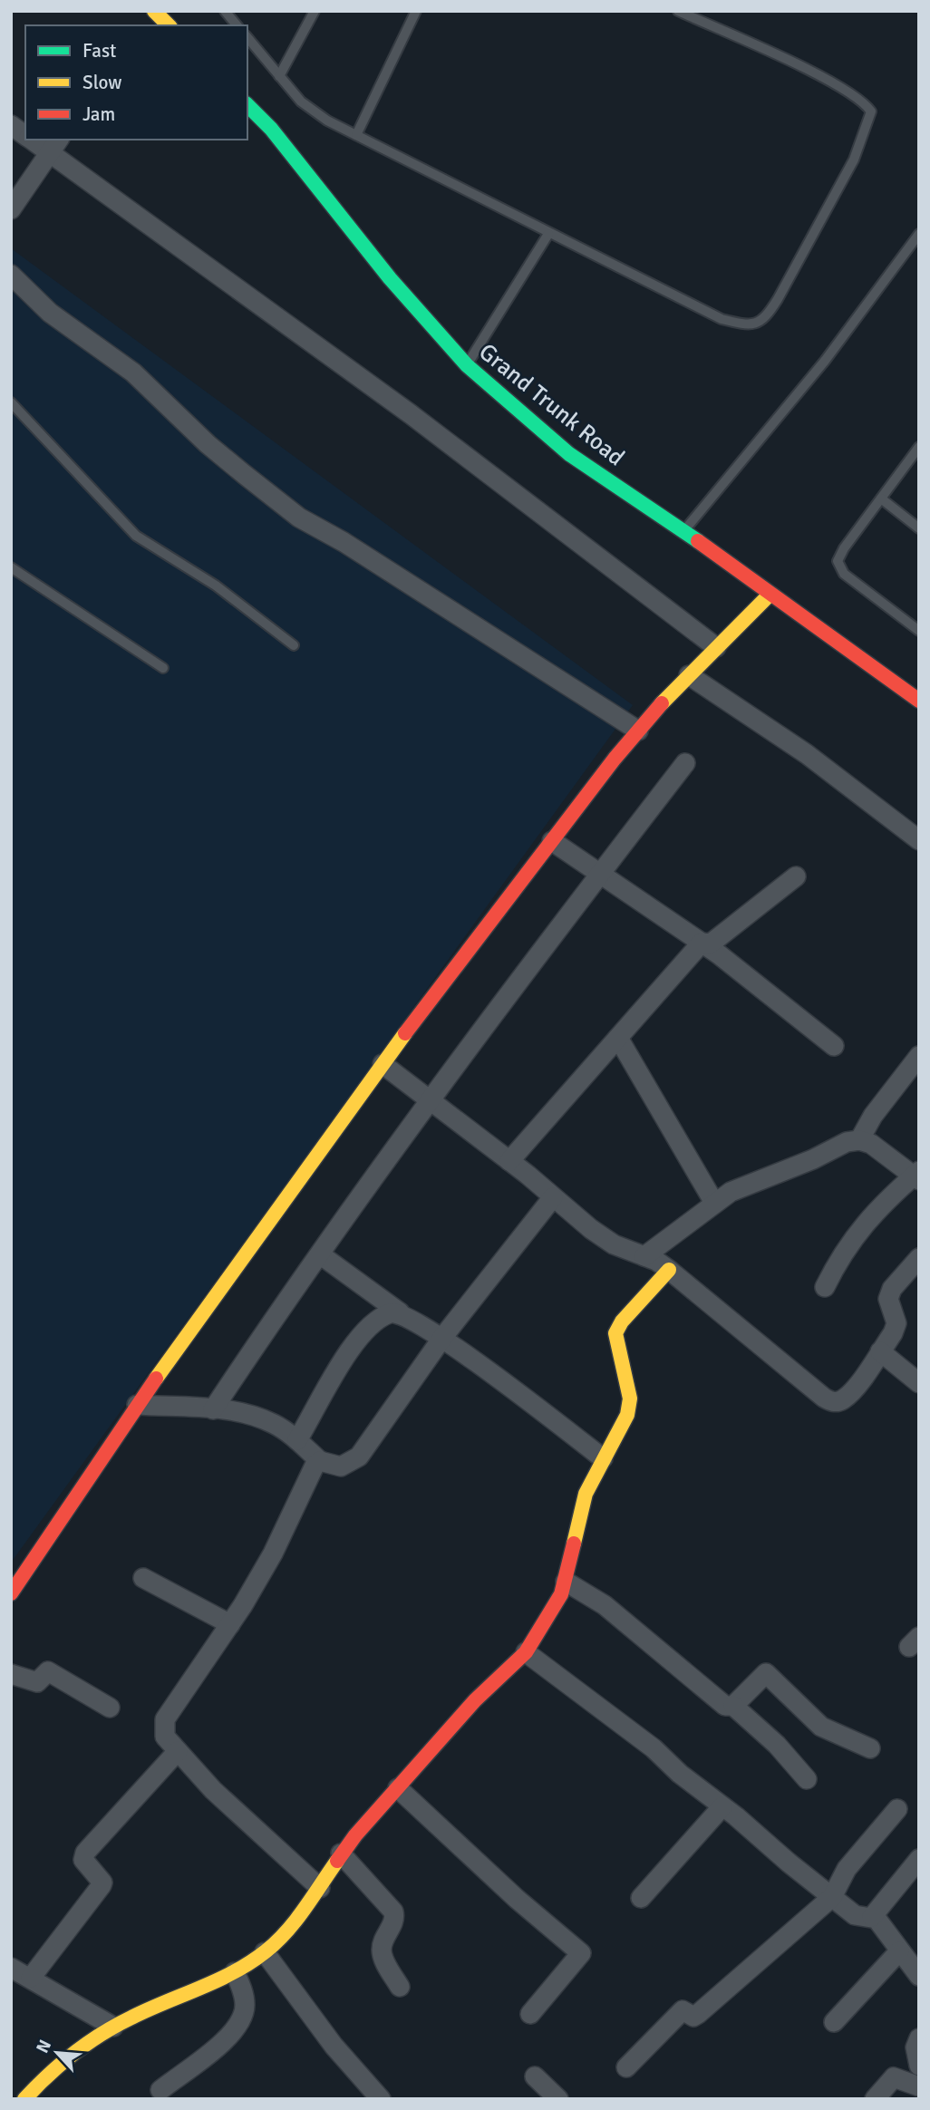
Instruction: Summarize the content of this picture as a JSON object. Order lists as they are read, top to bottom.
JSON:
{
  "streets": {
    "street": ["Grand Trunk Road"]
  },
  "legend": ["Fast", "Slow", "Jam"],
  "north": "top left"
}
